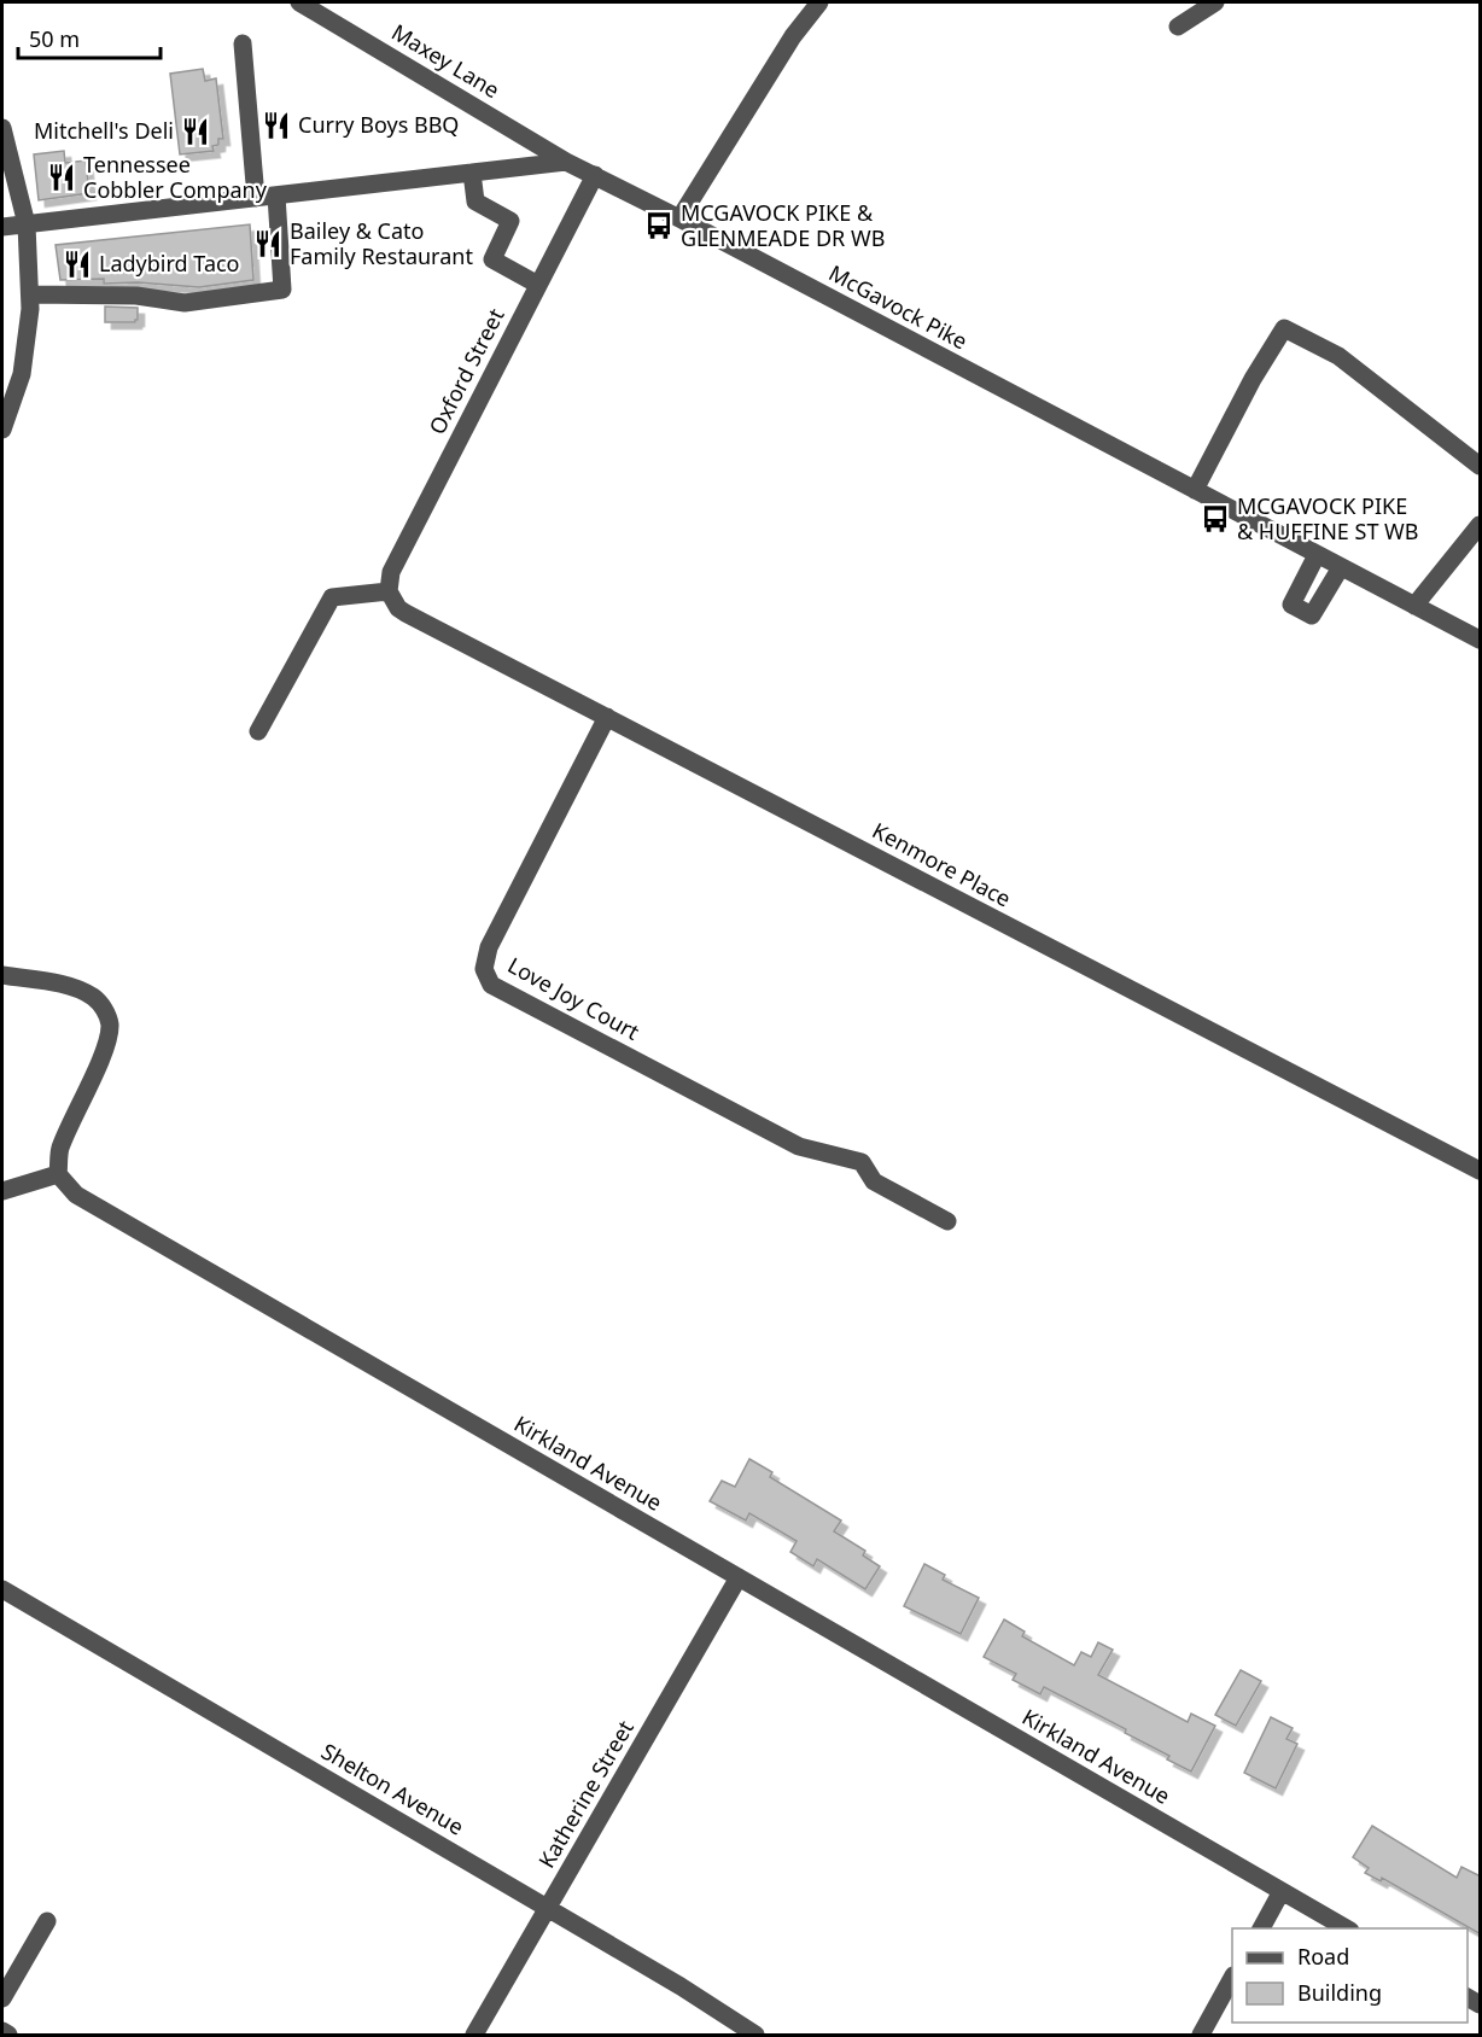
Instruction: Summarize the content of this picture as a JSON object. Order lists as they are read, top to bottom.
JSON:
{
  "streets": {
    "street": [
      "Maxey Lane",
      "McGavock Pike",
      "Oxford Street",
      "Kenmore Place",
      "Love Joy Court",
      "Kirkland Avenue",
      "Shelton Avenue",
      "Katherine Street"
    ]
  },
  "crossings": [
    ["Maxey Lane", "McGavock Pike"],
    ["McGavock Pike", "Oxford Street"],
    ["Oxford Street", "Kenmore Place"],
    ["Kenmore Place", "Love Joy Court"],
    ["Kirkland Avenue", "Katherine Street"],
    ["Shelton Avenue", "Katherine Street"]
  ],
  "places": {
    "restaurant": [
      "Curry Boys BBQ",
      "Mitchell's Deli",
      "Tennessee Cobbler Company",
      "Bailey & Cato Family Restaurant",
      "Ladybird Taco"
    ],
    "bus stop": ["MCGAVOCK PIKE & GLENMEADE DR WB", "MCGAVOCK PIKE & HUFFINE ST WB"]
  },
  "legend": ["Road", "Building"],
  "scale_bar": "50 m"
}
